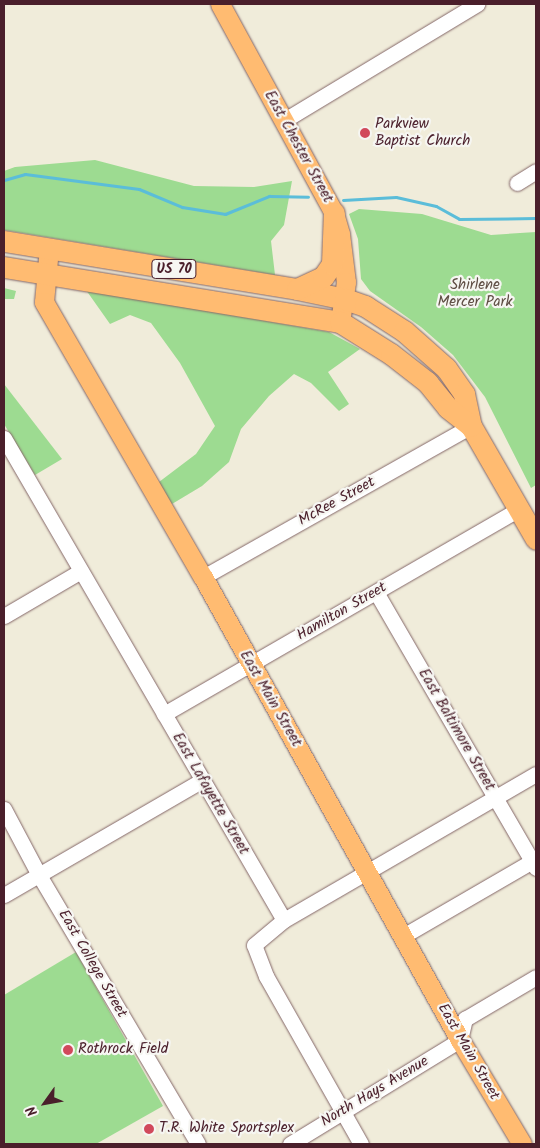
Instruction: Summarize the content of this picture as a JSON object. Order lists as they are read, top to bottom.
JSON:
{
  "streets": {
    "highway": ["US 70"],
    "main road": ["East Chester Street", "East Main Street"],
    "street": [
      "McRee Street",
      "Hamilton Street",
      "East Baltimore Street",
      "East Lafayette Street",
      "East College Street",
      "North Hays Avenue"
    ]
  },
  "crossings": [
    ["East Chester Street", "US 70"],
    ["US 70", "McRee Street"],
    ["US 70", "Hamilton Street"],
    ["US 70", "East Main Street"],
    ["McRee Street", "East Main Street"],
    ["Hamilton Street", "East Main Street"],
    ["Hamilton Street", "East Baltimore Street"],
    ["Hamilton Street", "East Lafayette Street"],
    ["East Main Street", "North Hays Avenue"]
  ],
  "parks": ["Shirlene Mercer Park"],
  "places": ["Parkview Baptist Church", "Rothrock Field", "T.R. White Sportsplex"],
  "north": "bottom left"
}
